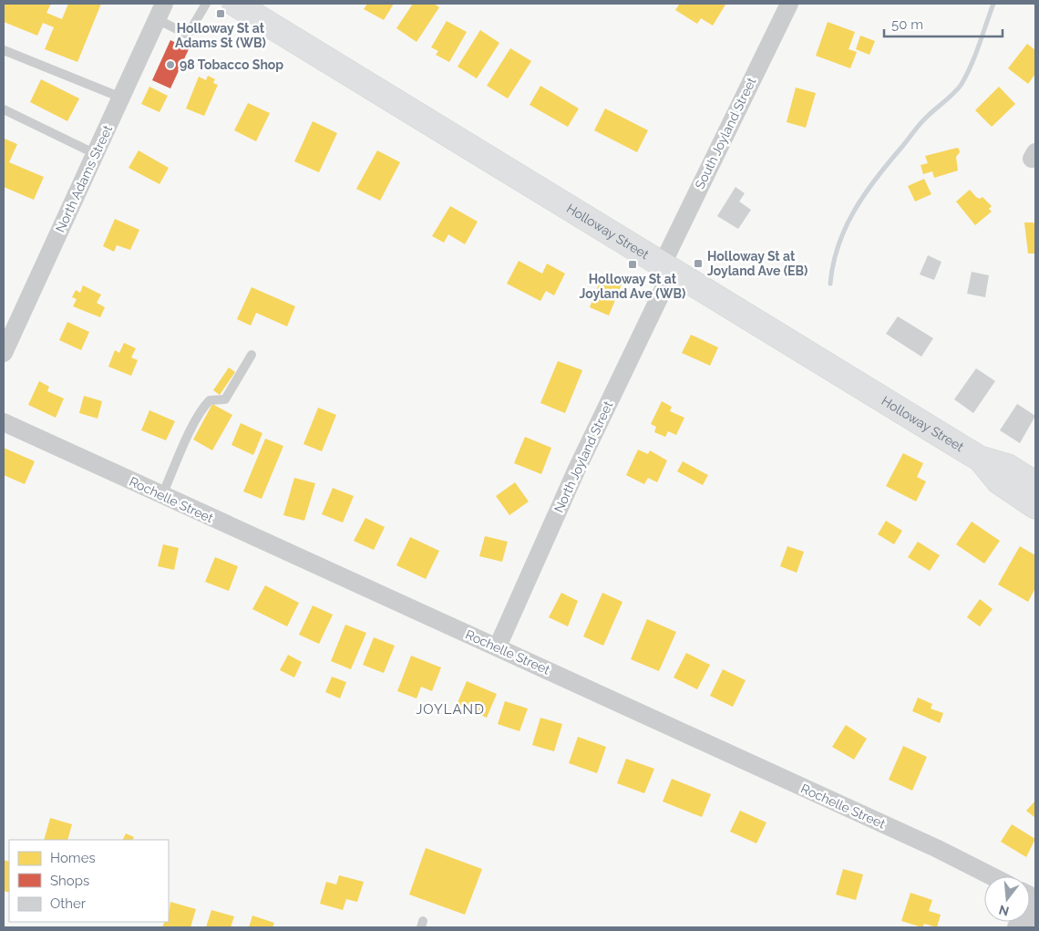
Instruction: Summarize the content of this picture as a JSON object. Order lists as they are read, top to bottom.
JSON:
{
  "streets": {
    "highway": ["Holloway Street"],
    "street": [
      "South Joyland Street",
      "North Adams Street",
      "North Joyland Street",
      "Rochelle Street"
    ]
  },
  "crossings": [
    ["South Joyland Street", "Holloway Street"],
    ["South Joyland Street", "North Joyland Street"],
    ["Holloway Street", "North Joyland Street"],
    ["North Joyland Street", "Rochelle Street"]
  ],
  "districts": ["JOYLAND"],
  "places": {
    "transit": ["Holloway St at Adams St (WB)", "Holloway St at Joyland Ave (EB)", "Holloway St at Joyland Ave (WB)"],
    "other": ["98 Tobacco Shop"]
  },
  "legend": ["Homes", "Shops", "Other"],
  "scale_bar": "50 m",
  "north": "bottom"
}
